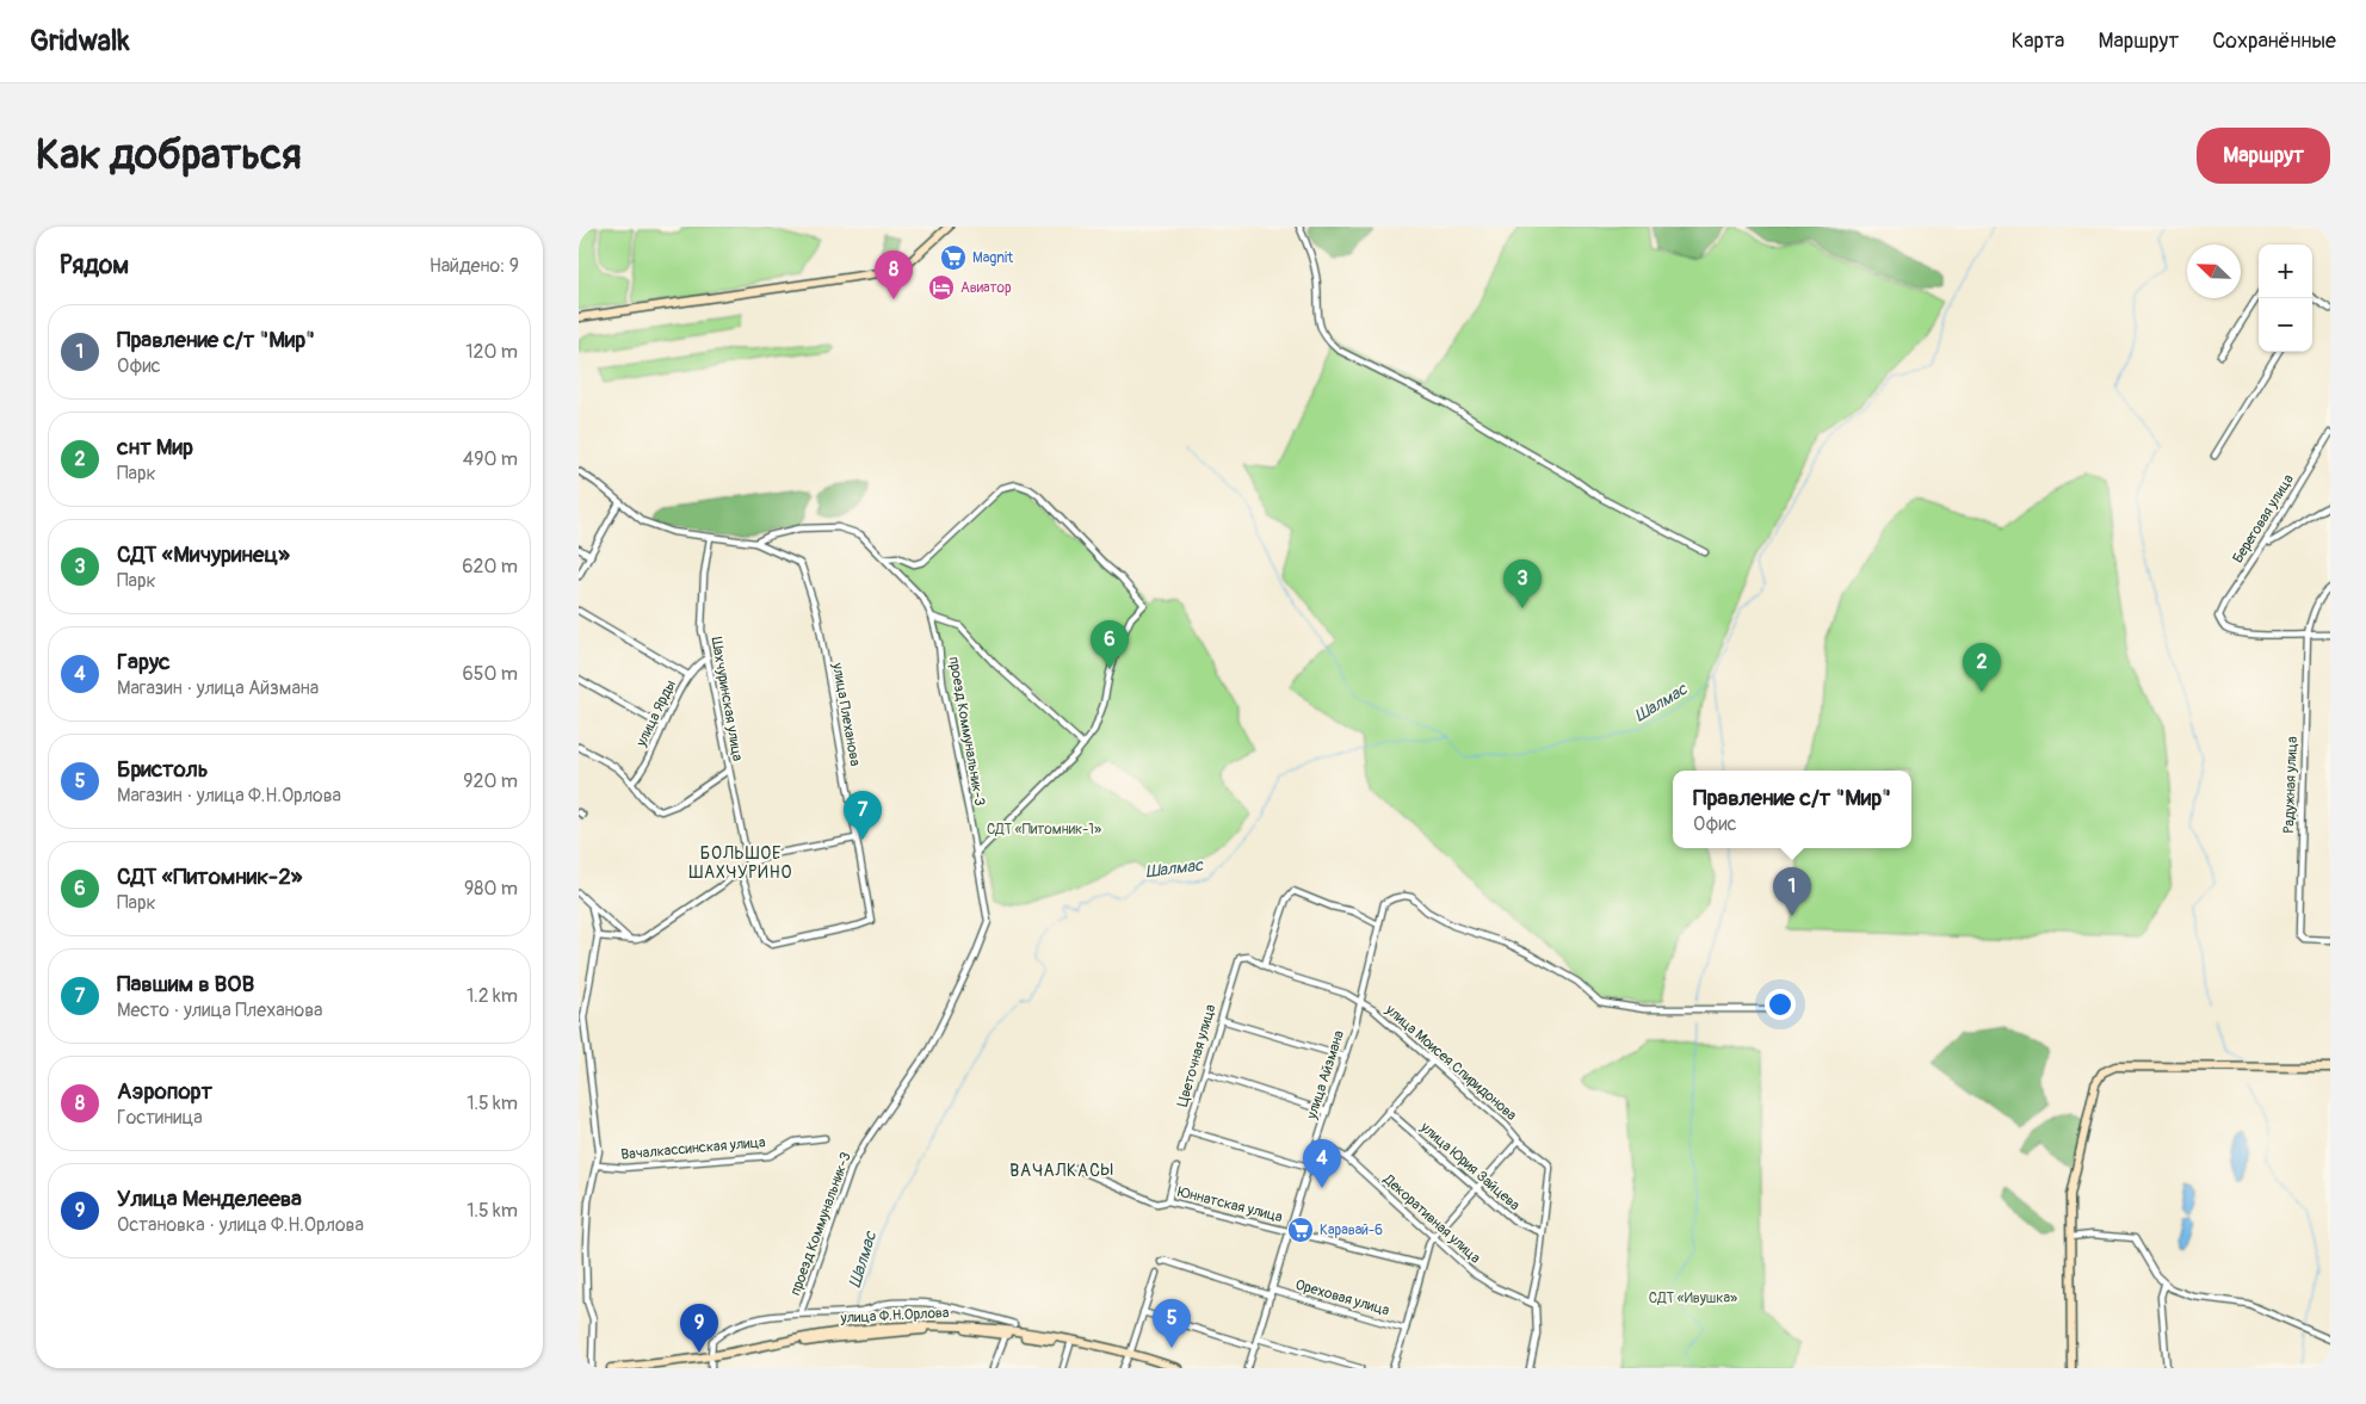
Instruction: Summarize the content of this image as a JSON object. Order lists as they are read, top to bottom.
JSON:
{
  "streets": {
    "street": [
      "Береговая улица",
      "Шахчуринская улица",
      "улица Ярды",
      "улица Плеханова",
      "проезд Коммунальник-3",
      "Радужная улица",
      "Цветочная улица",
      "улица Моисея Спиридонова",
      "улица Айзмана",
      "Вачалкассинская улица",
      "улица Юрия Зайцева",
      "Юннатская улица",
      "Декоративная улица",
      "Ореховая улица",
      "улица Ф.Н.Орлова"
    ]
  },
  "crossings": [
    ["Береговая улица", "Радужная улица"],
    ["Шахчуринская улица", "улица Ярды"],
    ["Шахчуринская улица", "проезд Коммунальник-3"],
    ["улица Плеханова", "проезд Коммунальник-3"],
    ["Цветочная улица", "улица Моисея Спиридонова"],
    ["улица Моисея Спиридонова", "улица Айзмана"],
    ["улица Моисея Спиридонова", "улица Юрия Зайцева"],
    ["улица Айзмана", "Юннатская улица"],
    ["улица Айзмана", "Декоративная улица"],
    ["улица Айзмана", "Ореховая улица"]
  ],
  "districts": ["БОЛЬШОЕ ШАХЧУРИНО", "ВАЧАЛКАСЫ"],
  "water": ["Шалмас"],
  "parks": ["СДТ «Питомник-1»", "СДТ «Ивушка»"],
  "places": {
    "supermarket": ["Magnit", "Каравай-6"],
    "hotel": ["Авиатор"]
  },
  "north": "top left",
  "page": {
    "header": "Gridwalk",
    "nav": ["Карта", "Маршрут", "Сохранённые"],
    "buttons": "Маршрут",
    "title": "Как добраться",
    "heading": ["Рядом", "Найдено: 9"],
    "map_buttons": ["+", "−"],
    "pins": [
      "8",
      "3",
      "6",
      "2",
      "7",
      "1",
      "4",
      "5",
      "9"
    ],
    "list": [
      {
        "mark": "1",
        "name": "Правление с/т \"Мир\"",
        "note": "Офис",
        "value": "120 m"
      },
      {
        "mark": "2",
        "name": "снт Мир",
        "note": "Парк",
        "value": "490 m"
      },
      {
        "mark": "3",
        "name": "СДТ «Мичуринец»",
        "note": "Парк",
        "value": "620 m"
      },
      {
        "mark": "4",
        "name": "Гарус",
        "note": "Магазин · улица Айзмана",
        "value": "650 m"
      },
      {
        "mark": "5",
        "name": "Бристоль",
        "note": "Магазин · улица Ф.Н.Орлова",
        "value": "920 m"
      },
      {
        "mark": "6",
        "name": "СДТ «Питомник-2»",
        "note": "Парк",
        "value": "980 m"
      },
      {
        "mark": "7",
        "name": "Павшим в ВОВ",
        "note": "Место · улица Плеханова",
        "value": "1.2 km"
      },
      {
        "mark": "8",
        "name": "Аэропорт",
        "note": "Гостиница",
        "value": "1.5 km"
      },
      {
        "mark": "9",
        "name": "Улица Менделеева",
        "note": "Остановка · улица Ф.Н.Орлова",
        "value": "1.5 km"
      }
    ],
    "popup": ["Правление с/т \"Мир\"", "Офис"]
  }
}
